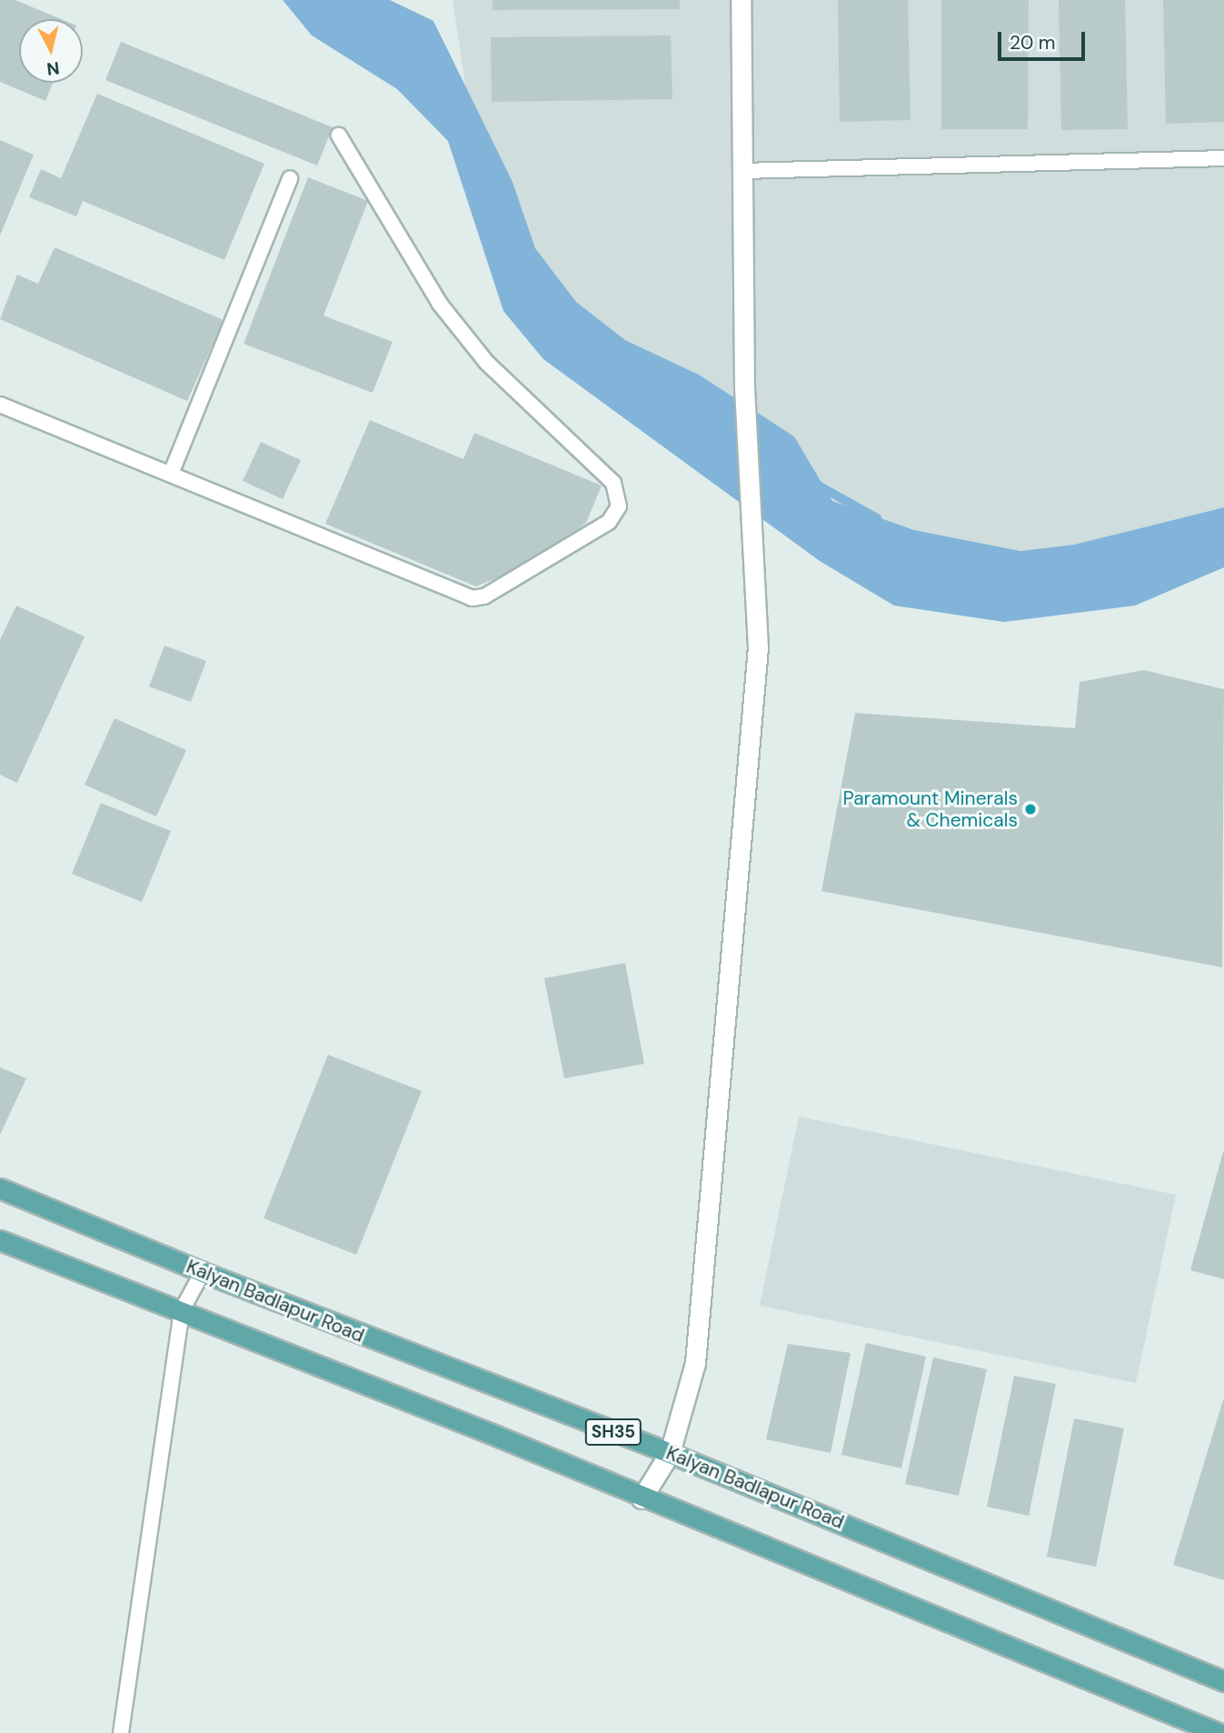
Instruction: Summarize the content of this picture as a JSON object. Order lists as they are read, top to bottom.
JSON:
{
  "streets": {
    "main road": ["Kalyan Badlapur Road", "SH35"]
  },
  "places": ["Paramount Minerals & Chemicals"],
  "scale_bar": "20 m",
  "north": "bottom"
}
